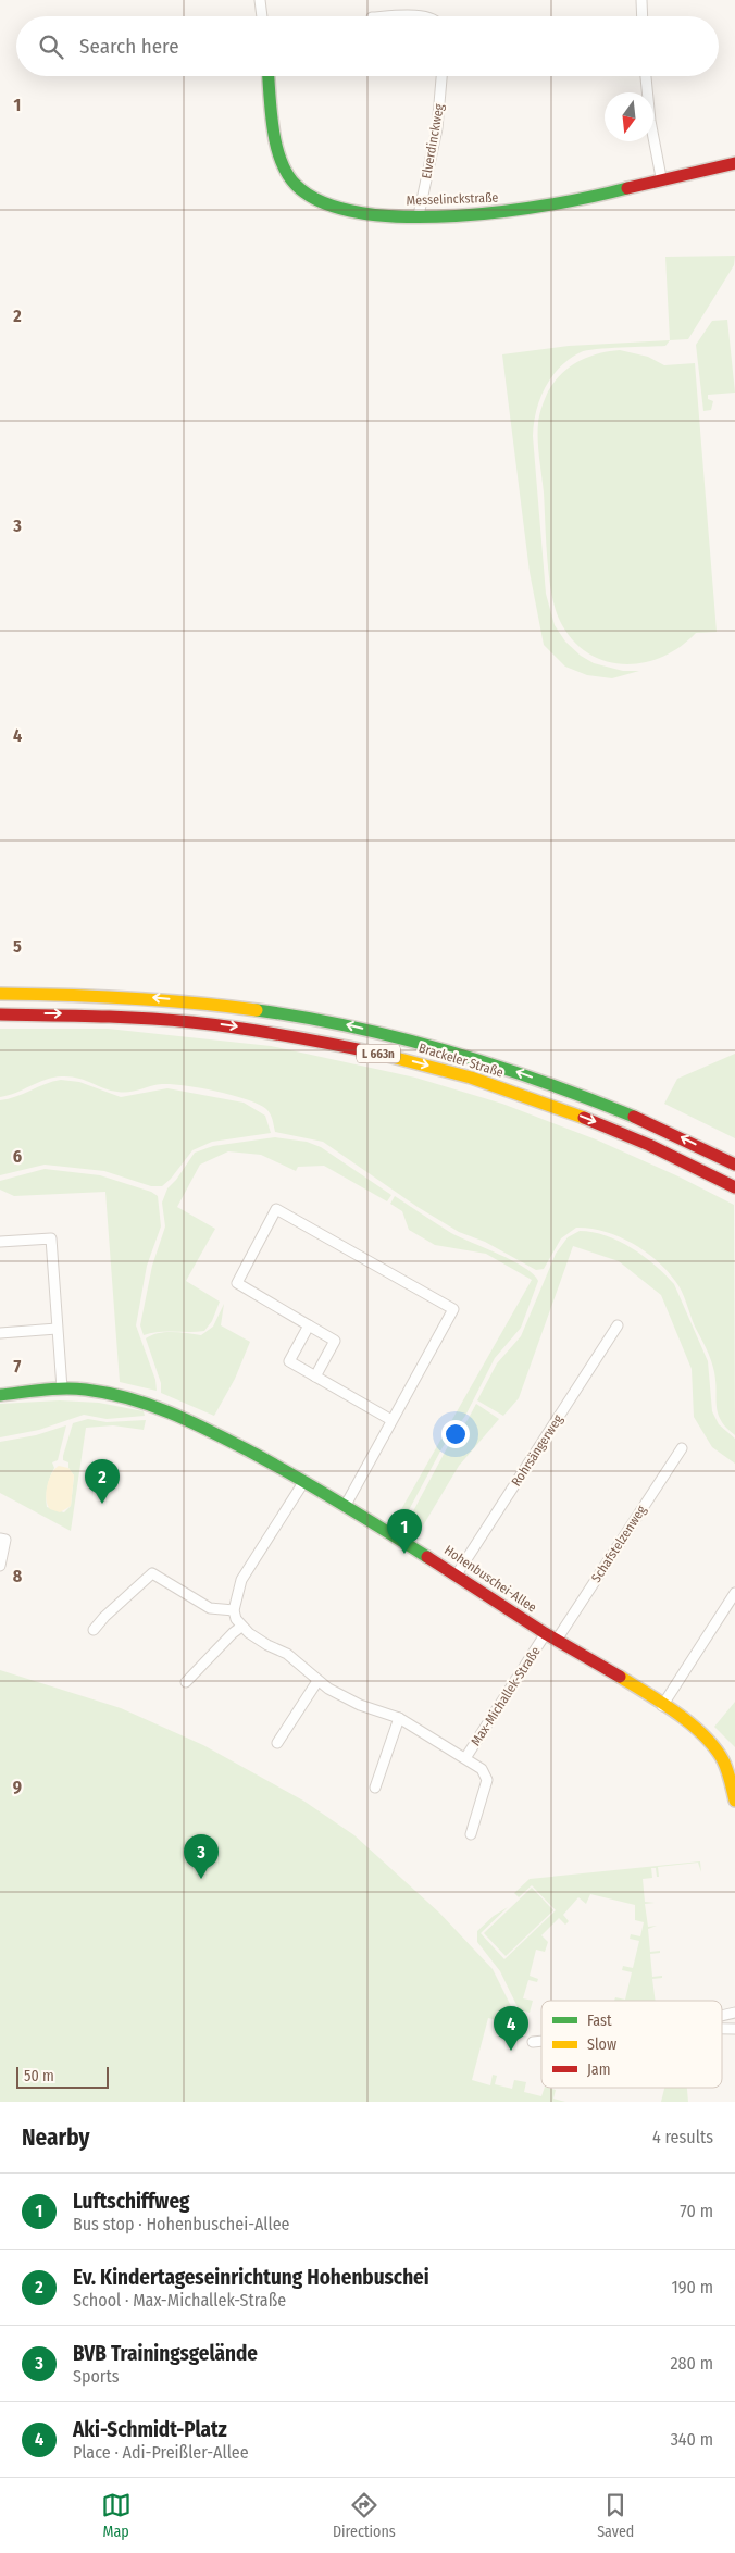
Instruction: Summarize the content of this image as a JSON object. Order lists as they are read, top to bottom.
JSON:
{
  "streets": {
    "main road": [
      "Messelinckstraße",
      "L 663n",
      "Brackeler Straße",
      "Hohenbuschei-Allee"
    ],
    "street": [
      "Elverdinckweg",
      "Rohrsängerweg",
      "Schafstelzenweg",
      "Max-Michallek-Straße"
    ]
  },
  "crossings": [
    ["Elverdinckweg", "Messelinckstraße"],
    ["Rohrsängerweg", "Hohenbuschei-Allee"],
    ["Schafstelzenweg", "Hohenbuschei-Allee"],
    ["Schafstelzenweg", "Max-Michallek-Straße"],
    ["Hohenbuschei-Allee", "Max-Michallek-Straße"]
  ],
  "legend": ["Fast", "Slow", "Jam"],
  "scale_bar": "50 m",
  "north": "bottom",
  "page": {
    "search": "Search here",
    "pins": [
      "2",
      "1",
      "3",
      "4"
    ],
    "scale": "50 m",
    "heading": ["Nearby", "4 results"],
    "list": [
      {
        "mark": "1",
        "name": "Luftschiffweg",
        "note": "Bus stop · Hohenbuschei-Allee",
        "value": "70 m"
      },
      {
        "mark": "2",
        "name": "Ev. Kindertageseinrichtung Hohenbuschei",
        "note": "School · Max-Michallek-Straße",
        "value": "190 m"
      },
      {
        "mark": "3",
        "name": "BVB Trainingsgelände",
        "note": "Sports",
        "value": "280 m"
      },
      {
        "mark": "4",
        "name": "Aki-Schmidt-Platz",
        "note": "Place · Adi-Preißler-Allee",
        "value": "340 m"
      }
    ],
    "nav": ["Map", "Directions", "Saved"]
  },
  "grid": {
    "rows": [
      "1",
      "2",
      "3",
      "4",
      "5",
      "6",
      "7",
      "8",
      "9"
    ]
  }
}
